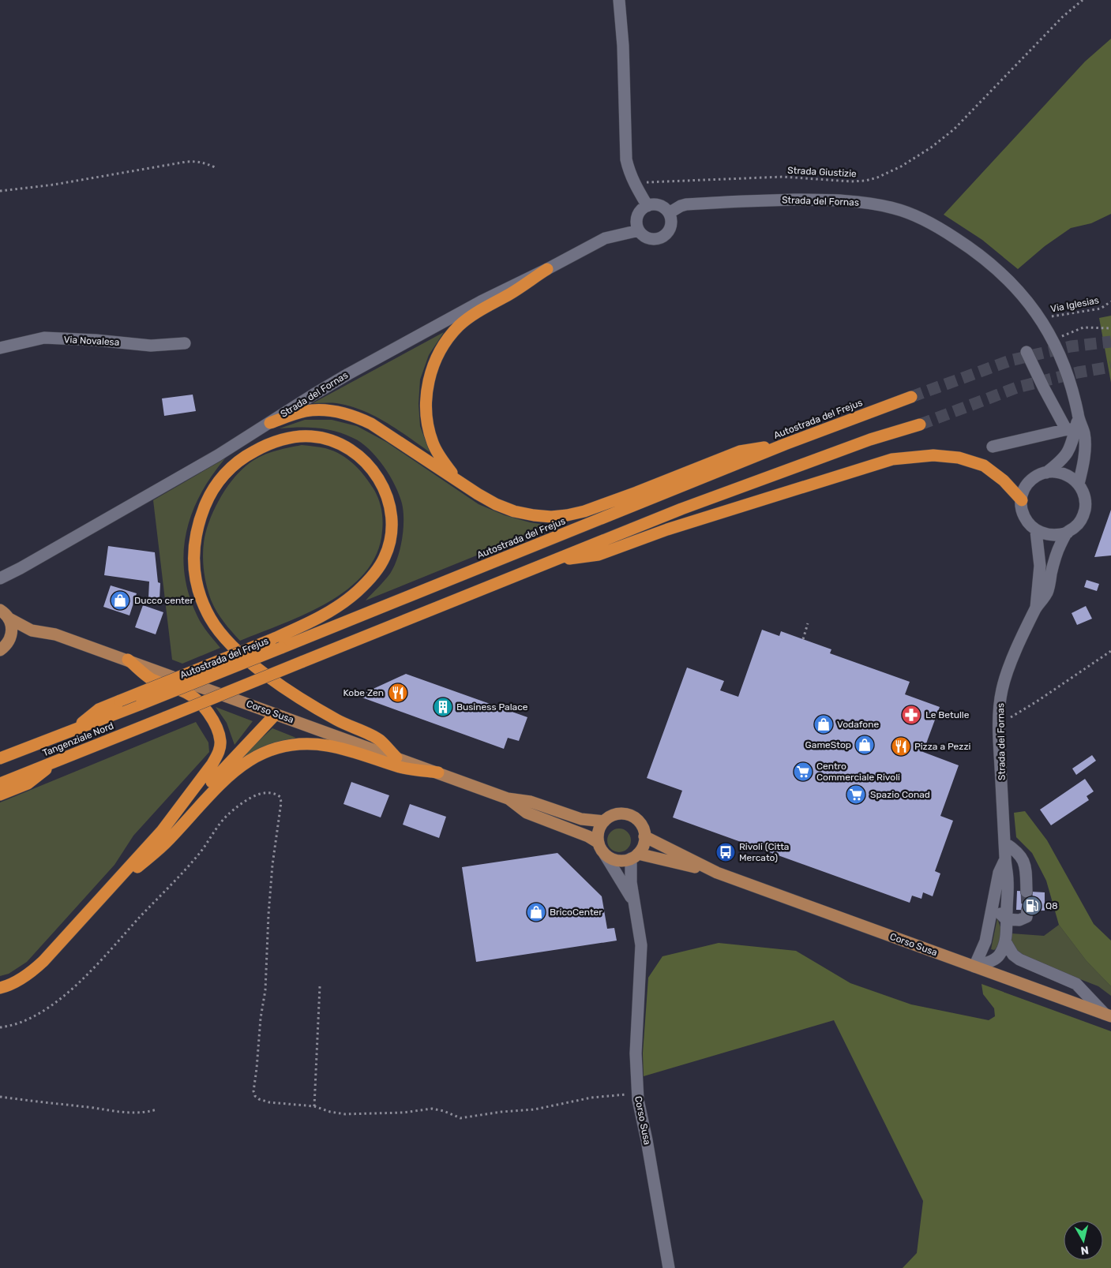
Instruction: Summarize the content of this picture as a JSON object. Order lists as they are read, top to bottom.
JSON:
{
  "streets": {
    "highway": ["Autostrada del Frejus", "Tangenziale Nord"],
    "main road": ["Corso Susa"],
    "street": ["Strada del Fornas", "Via Novalesa"],
    "path": ["Strada Giustizie", "Via Iglesias"]
  },
  "crossings": [
    ["Strada del Fornas", "Via Iglesias"],
    ["Strada del Fornas", "Corso Susa"],
    ["Autostrada del Frejus", "Tangenziale Nord"]
  ],
  "places": {
    "shop": [
      "Ducco center",
      "Vodafone",
      "GameStop",
      "BricoCenter"
    ],
    "restaurant": ["Kobe Zen", "Pizza a Pezzi"],
    "building": ["Business Palace"],
    "pharmacy": ["Le Betulle"],
    "supermarket": ["Centro Commerciale Rivoli", "Spazio Conad"],
    "bus stop": ["Rivoli (Citta Mercato)"],
    "fuel station": ["Q8"]
  },
  "north": "bottom"
}
